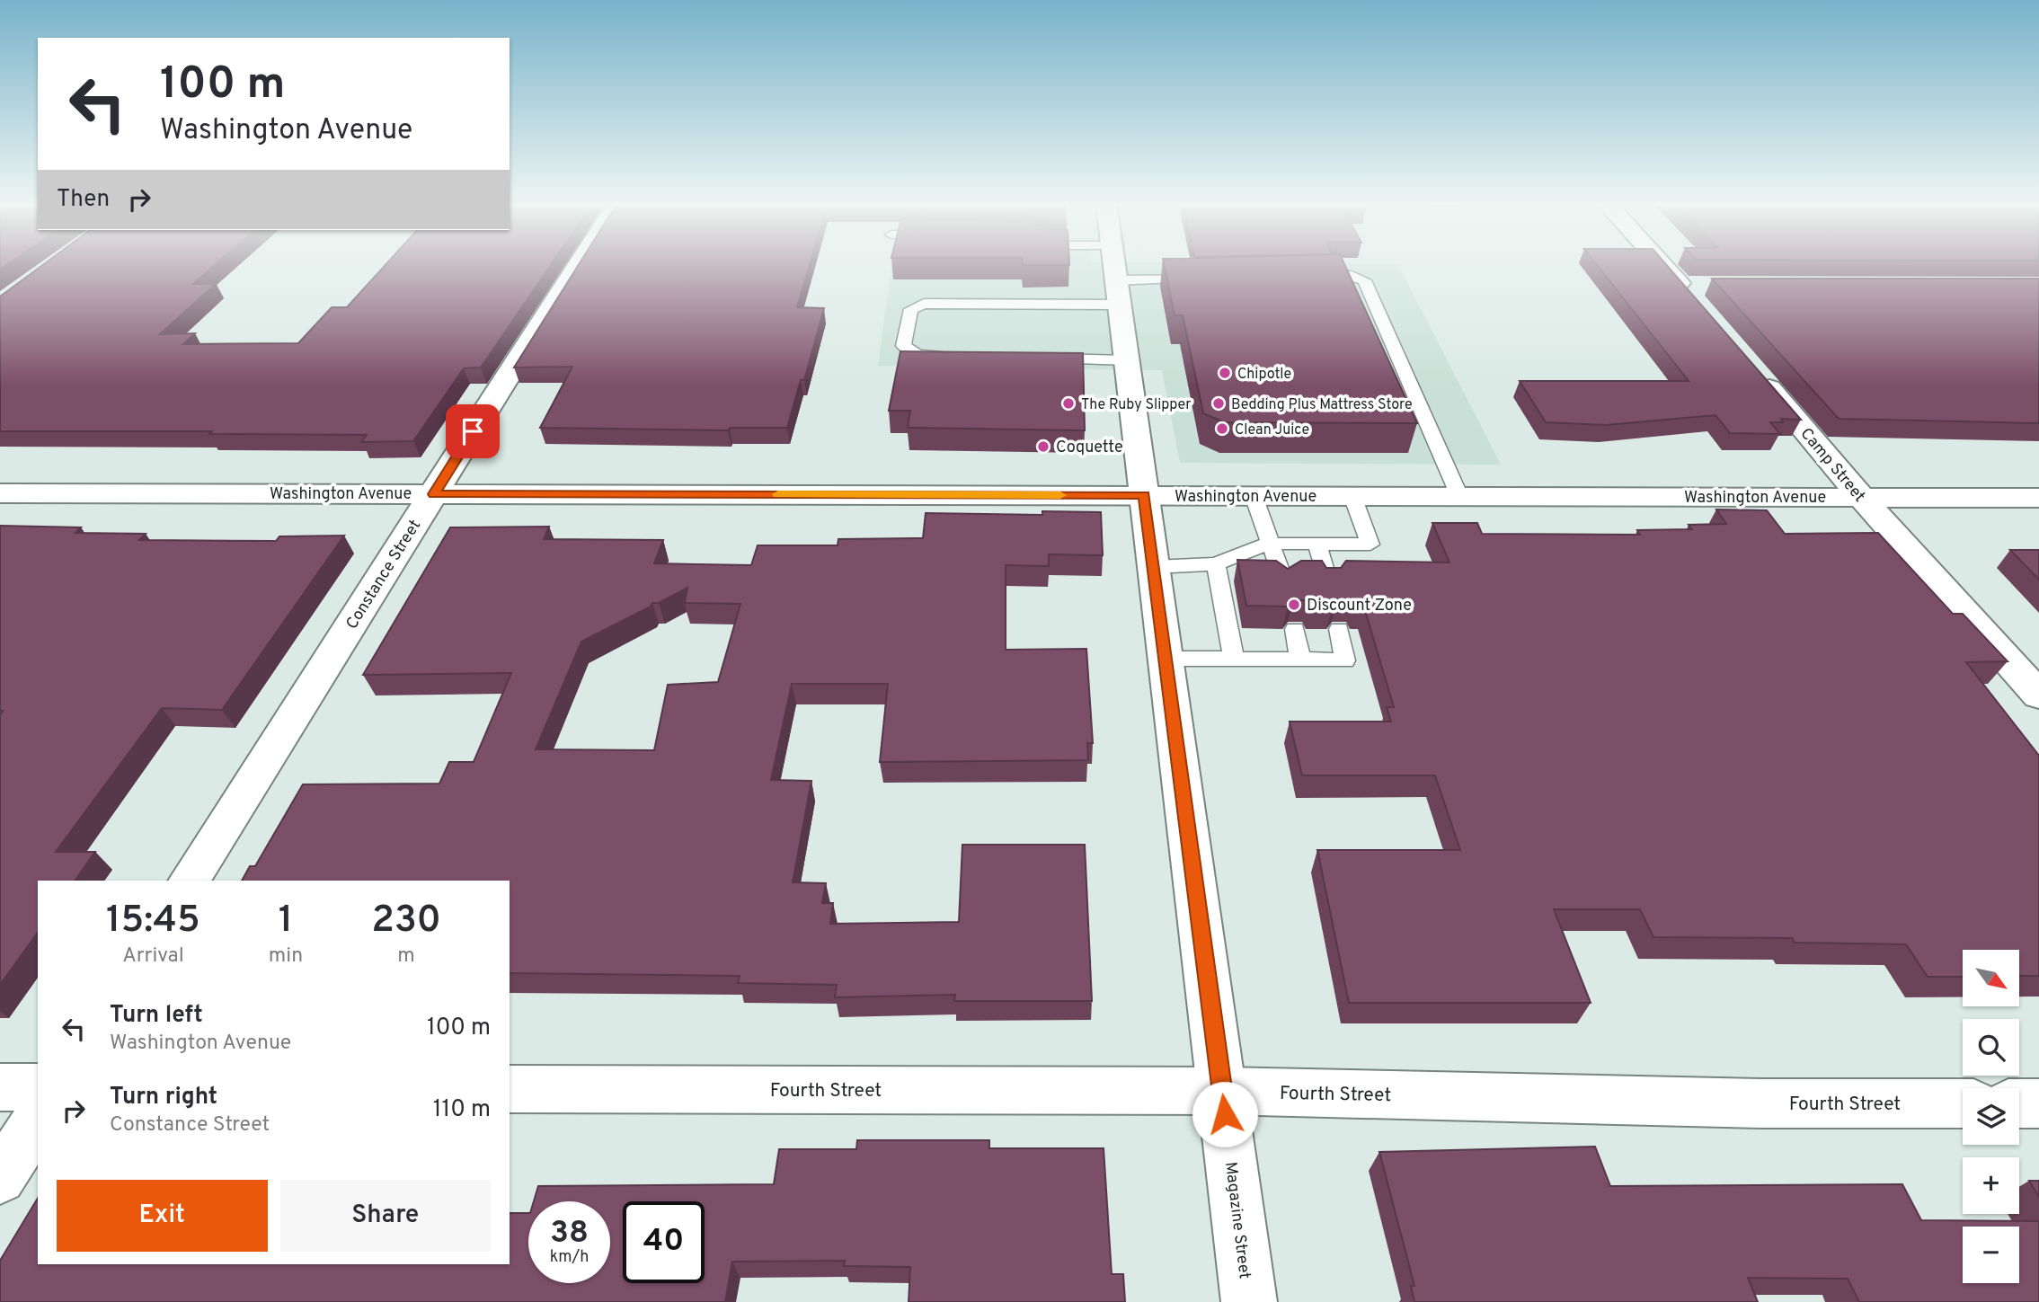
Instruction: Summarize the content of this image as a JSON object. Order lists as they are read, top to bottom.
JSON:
{
  "streets": {
    "street": [
      "Camp Street",
      "Washington Avenue",
      "Constance Street",
      "Fourth Street",
      "Magazine Street"
    ]
  },
  "crossings": [
    ["Camp Street", "Washington Avenue"],
    ["Washington Avenue", "Constance Street"],
    ["Washington Avenue", "Magazine Street"],
    ["Fourth Street", "Magazine Street"]
  ],
  "places": [
    "Chipotle",
    "The Ruby Slipper",
    "Bedding Plus Mattress Store",
    "Clean Juice",
    "Coquette",
    "Discount Zone"
  ],
  "north": "bottom right",
  "page": {
    "turn": ["100 m", "Washington Avenue"],
    "then": "Then",
    "eta": [
      "15:45",
      "Arrival",
      "1",
      "min",
      "230",
      "m"
    ],
    "map_buttons": ["+", "−"],
    "list": [
      {
        "name": "Turn left",
        "note": "Washington Avenue",
        "value": "100 m"
      },
      {
        "name": "Turn right",
        "note": "Constance Street",
        "value": "110 m"
      }
    ],
    "buttons": ["Exit", "Share"],
    "speed": "38 km/h",
    "limit": "40"
  }
}
